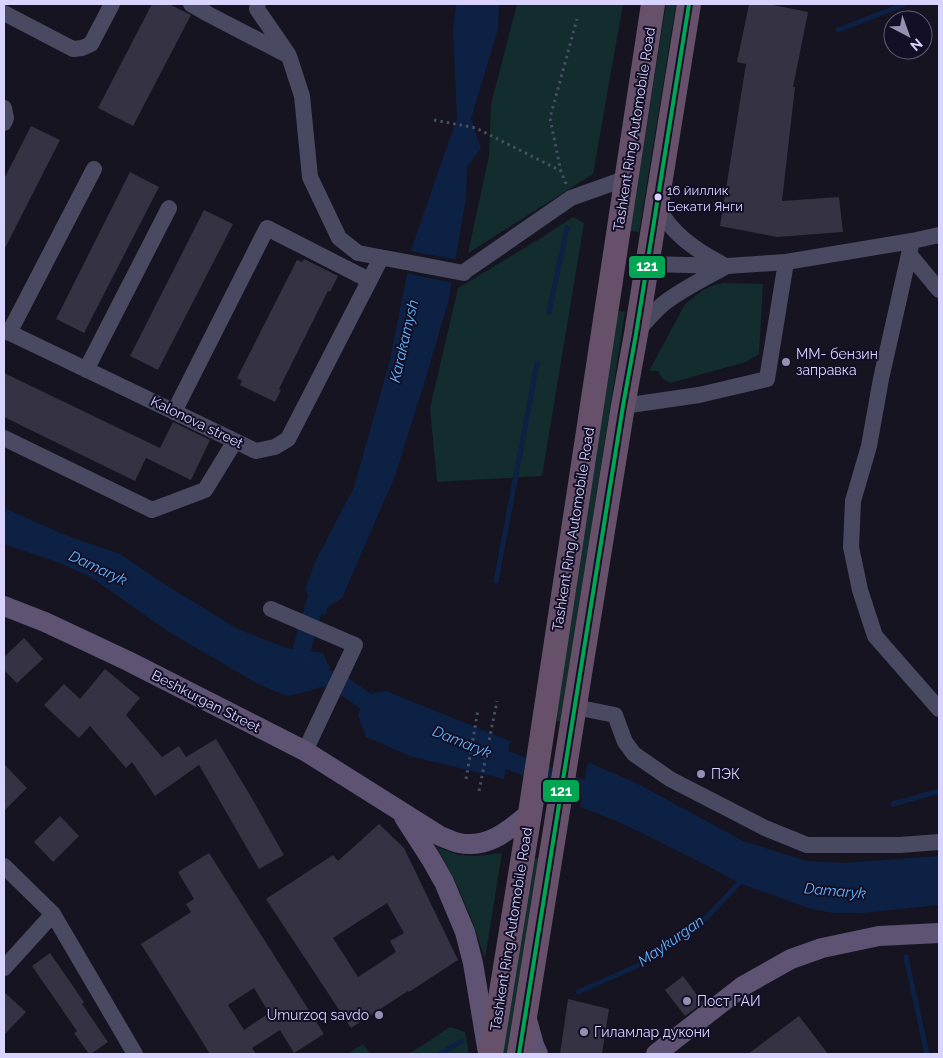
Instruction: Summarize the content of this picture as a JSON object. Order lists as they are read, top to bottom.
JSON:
{
  "streets": {
    "highway": ["Tashkent Ring Automobile Road"],
    "main road": ["Beshkurgan Street"],
    "street": ["Kalonova street"]
  },
  "crossings": [
    ["Tashkent Ring Automobile Road", "Beshkurgan Street"]
  ],
  "water": ["Karakamysh", "Damaryk", "Maykurgan"],
  "places": [
    "16 йиллик Бекати Янги",
    "ММ- бензин заправка",
    "ПЭК",
    "Пост ГАИ",
    "Umurzoq savdo",
    "Гиламлар дукони"
  ],
  "lines": ["transit line 121"],
  "north": "bottom right"
}
